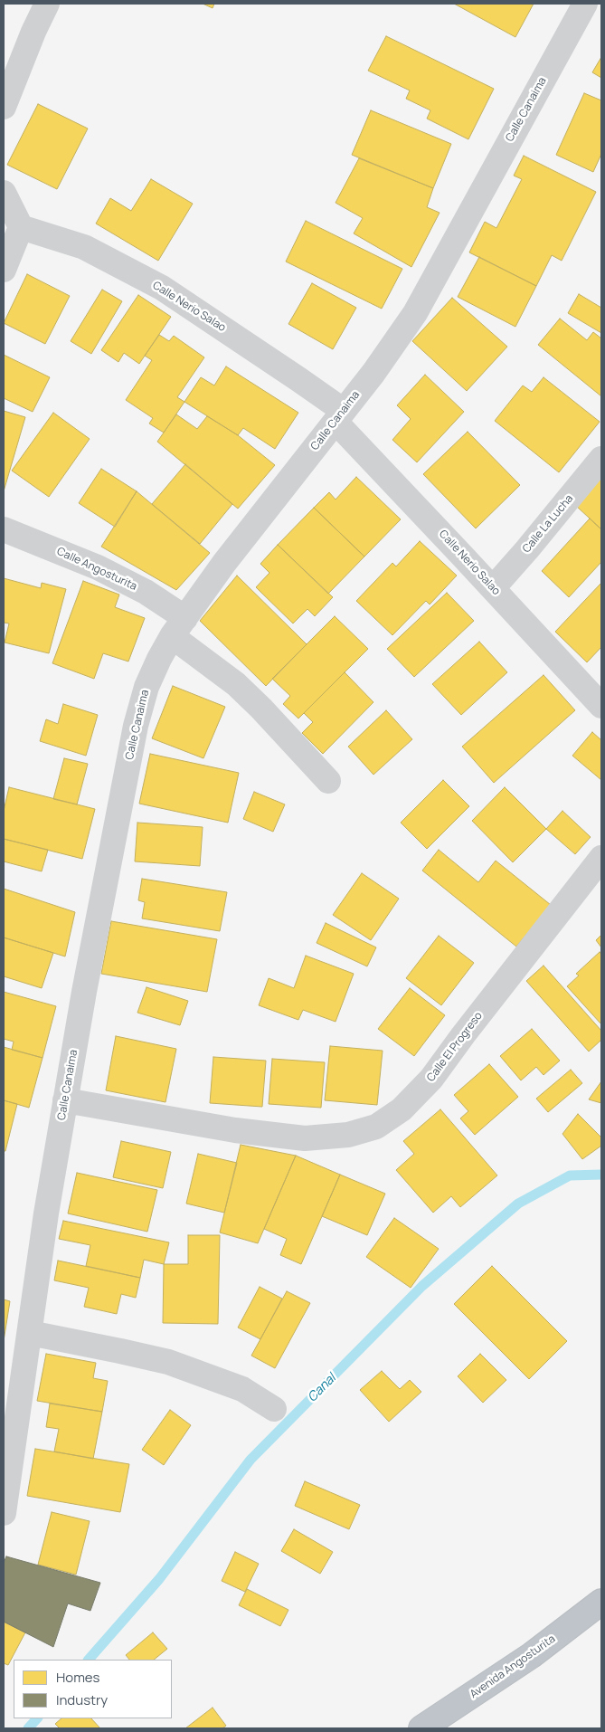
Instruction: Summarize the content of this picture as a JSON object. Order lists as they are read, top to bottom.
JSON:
{
  "streets": {
    "highway": ["Avenida Angosturita"],
    "street": [
      "Calle Canaima",
      "Calle Nerio Salao",
      "Calle La Lucha",
      "Calle Angosturita",
      "Calle El Progreso"
    ]
  },
  "crossings": [
    ["Calle Canaima", "Calle Nerio Salao"],
    ["Calle Canaima", "Calle Angosturita"],
    ["Calle Canaima", "Calle El Progreso"],
    ["Calle Nerio Salao", "Calle La Lucha"]
  ],
  "water": ["Canal"],
  "legend": ["Homes", "Industry"]
}
